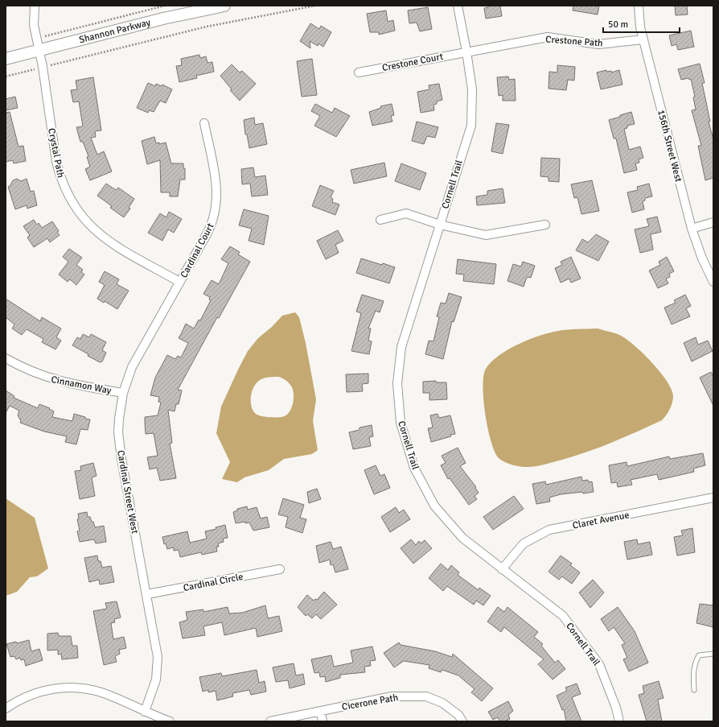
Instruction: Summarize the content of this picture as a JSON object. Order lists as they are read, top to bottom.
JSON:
{
  "streets": {
    "street": [
      "Shannon Parkway",
      "Crestone Path",
      "Crestone Court",
      "156th Street West",
      "Crystal Path",
      "Cornell Trail",
      "Cardinal Court",
      "Cinnamon Way",
      "Cardinal Street West",
      "Claret Avenue",
      "Cardinal Circle",
      "Cicerone Path"
    ]
  },
  "crossings": [
    ["Shannon Parkway", "Crystal Path"],
    ["Crestone Path", "Crestone Court"],
    ["Crestone Path", "156th Street West"],
    ["Crestone Path", "Cornell Trail"],
    ["Crestone Court", "Cornell Trail"],
    ["Crystal Path", "Cardinal Court"],
    ["Crystal Path", "Cardinal Street West"],
    ["Cornell Trail", "Claret Avenue"],
    ["Cardinal Court", "Cardinal Street West"],
    ["Cinnamon Way", "Cardinal Street West"],
    ["Cardinal Street West", "Cardinal Circle"]
  ],
  "scale_bar": "50 m"
}
